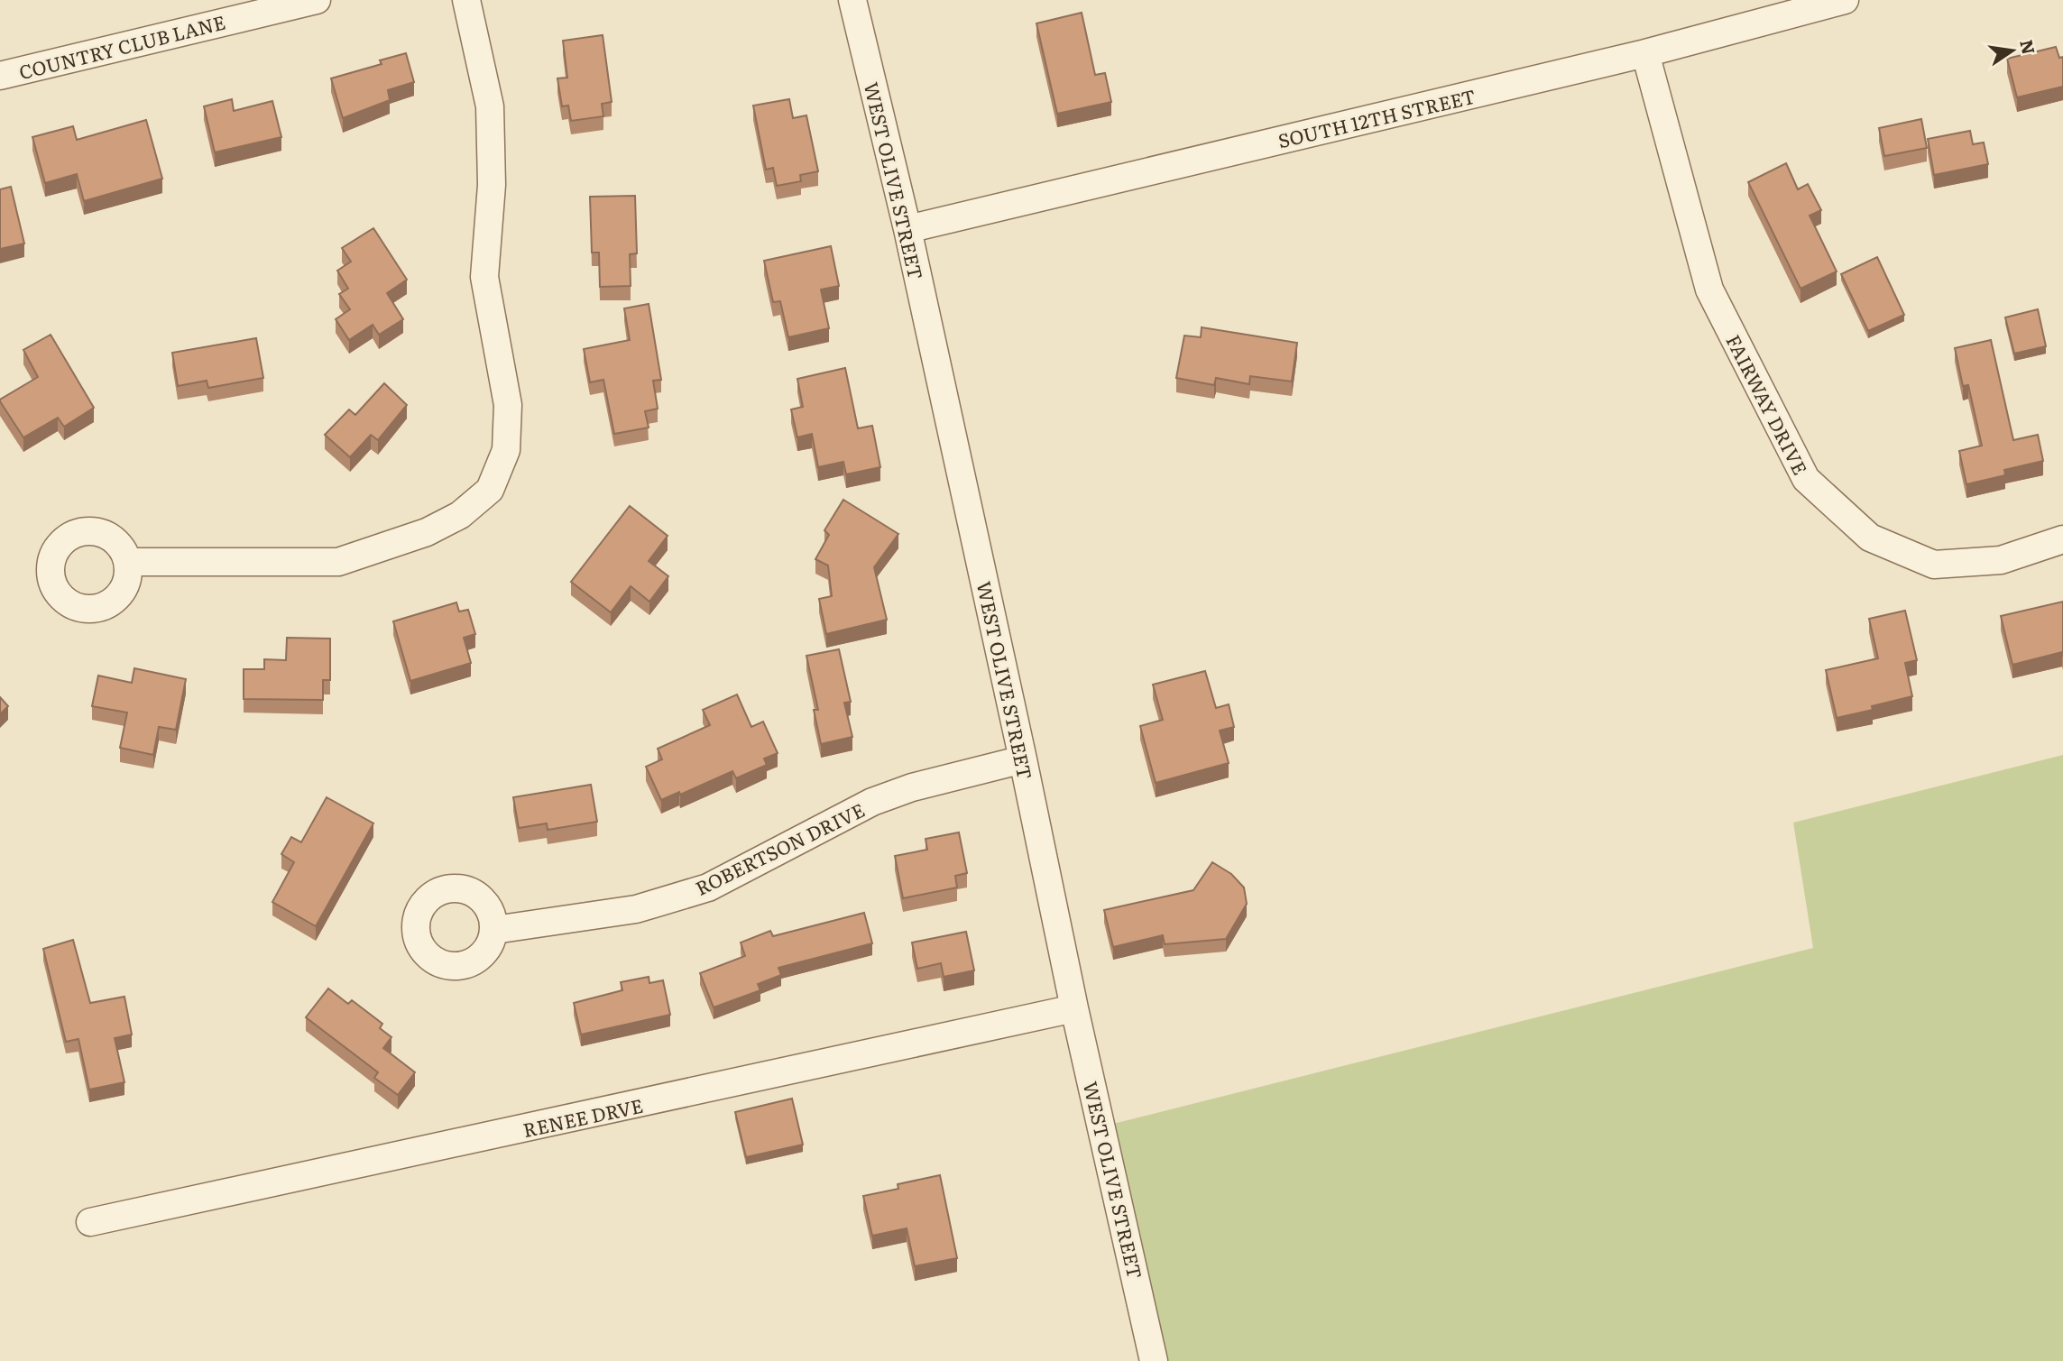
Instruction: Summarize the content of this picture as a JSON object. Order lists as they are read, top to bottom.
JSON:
{
  "streets": {
    "street": [
      "COUNTRY CLUB LANE",
      "SOUTH 12TH STREET",
      "WEST OLIVE STREET",
      "FAIRWAY DRIVE",
      "ROBERTSON DRIVE",
      "RENEE DRVE"
    ]
  },
  "crossings": [
    ["SOUTH 12TH STREET", "WEST OLIVE STREET"],
    ["SOUTH 12TH STREET", "FAIRWAY DRIVE"],
    ["WEST OLIVE STREET", "ROBERTSON DRIVE"],
    ["WEST OLIVE STREET", "RENEE DRVE"]
  ],
  "north": "right"
}
